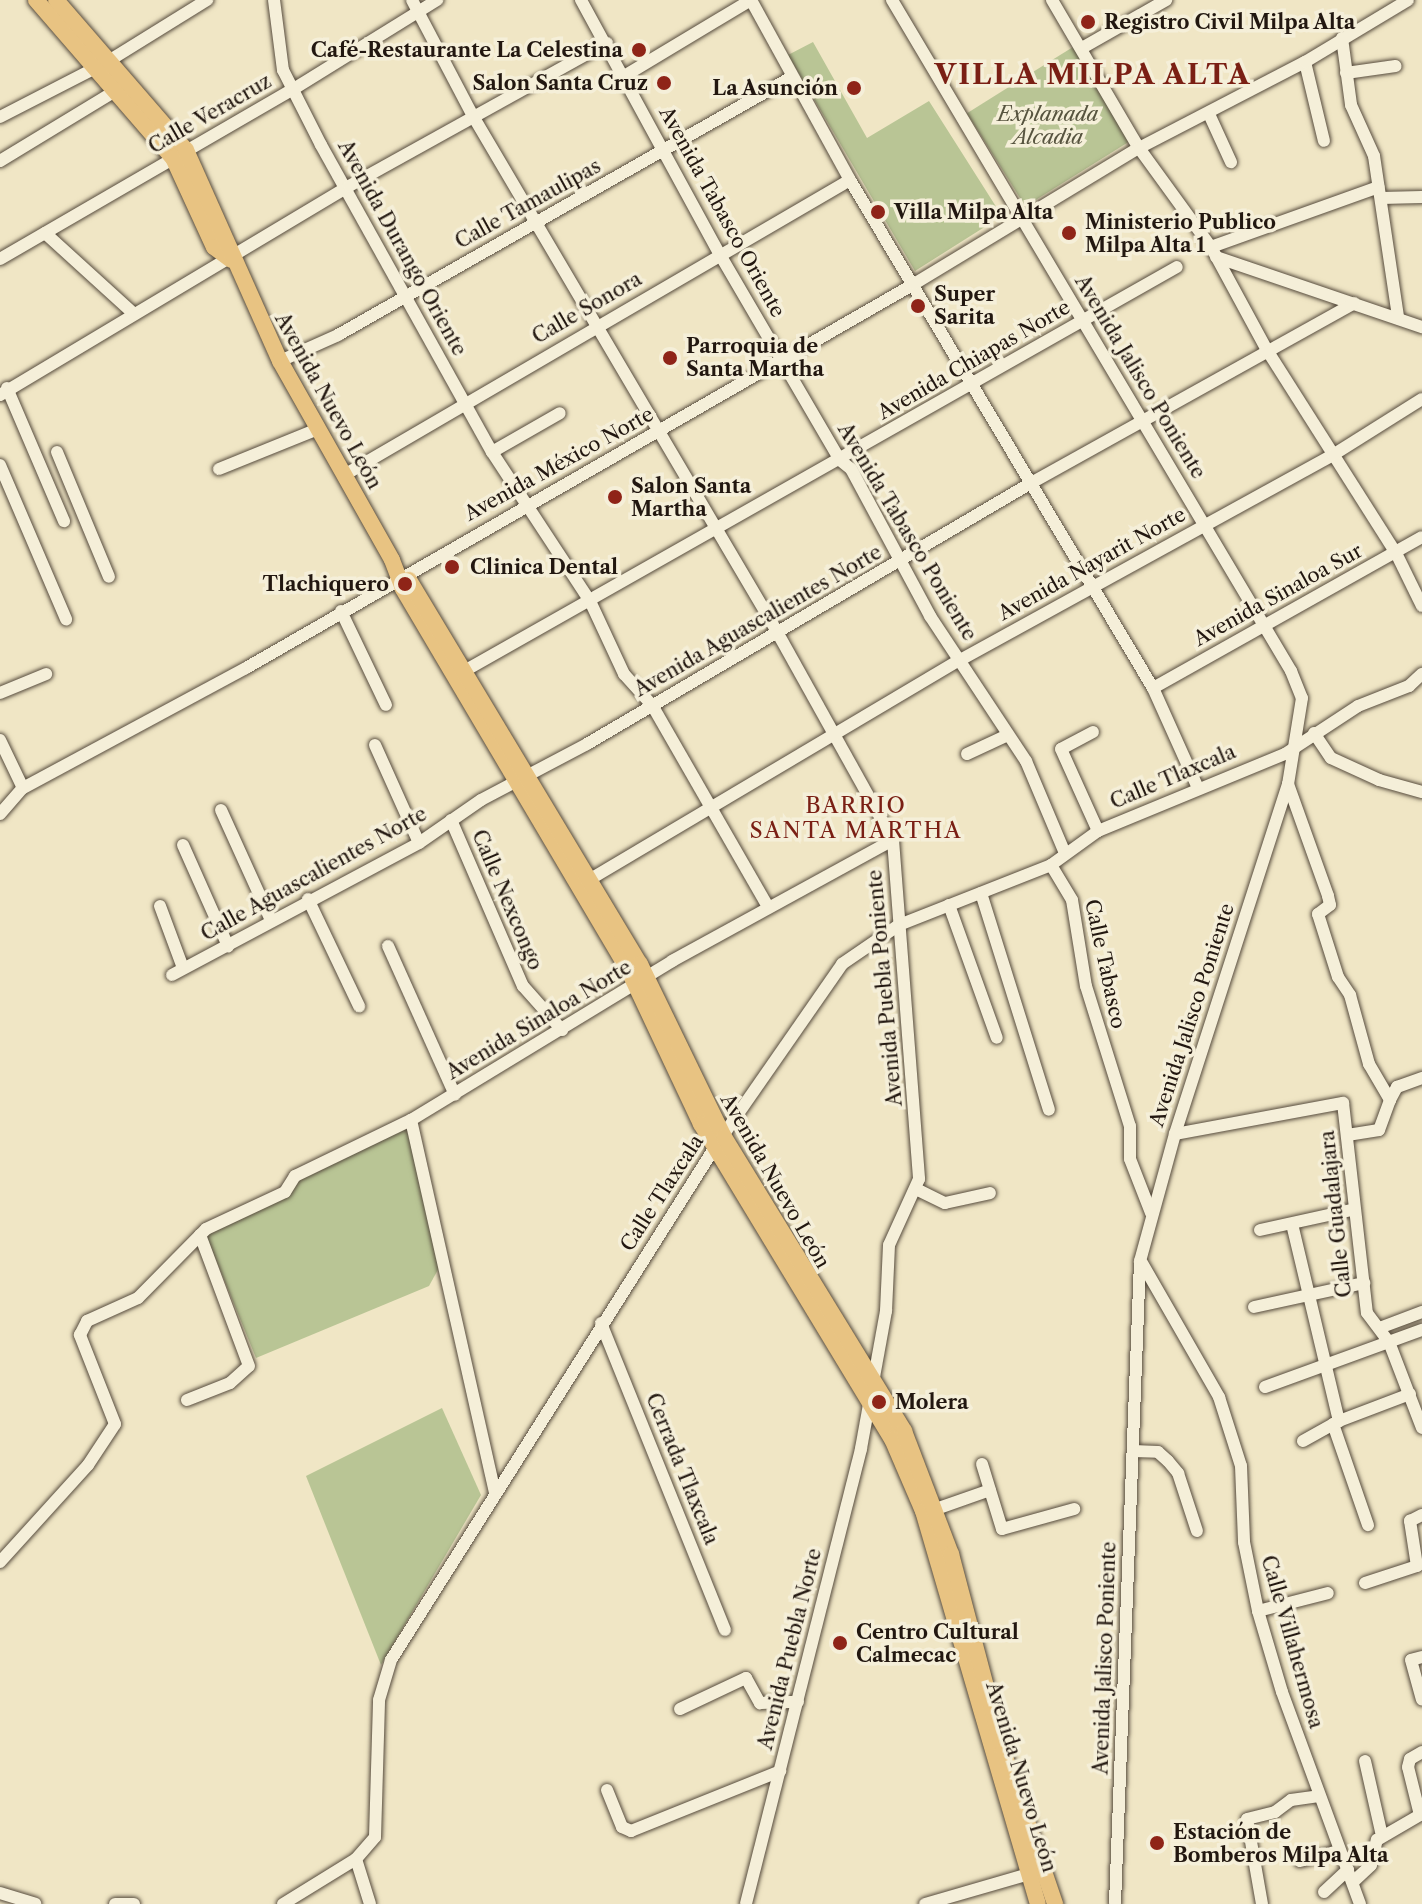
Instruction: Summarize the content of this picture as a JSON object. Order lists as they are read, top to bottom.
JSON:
{
  "streets": {
    "main road": ["Avenida Nuevo León"],
    "street": [
      "Calle Veracruz",
      "Calle Tamaulipas",
      "Avenida Tabasco Oriente",
      "Avenida Durango Oriente",
      "Calle Sonora",
      "Avenida Chiapas Norte",
      "Avenida Jalisco Poniente",
      "Avenida México Norte",
      "Avenida Tabasco Poniente",
      "Avenida Nayarit Norte",
      "Avenida Sinaloa Sur",
      "Avenida Aguascalientes Norte",
      "Calle Tlaxcala",
      "Calle Aguascalientes Norte",
      "Calle Nexcongo",
      "Calle Tabasco",
      "Avenida Puebla Poniente",
      "Avenida Sinaloa Norte",
      "Calle Guadalajara",
      "Cerrada Tlaxcala",
      "Calle Villahermosa",
      "Avenida Puebla Norte"
    ]
  },
  "crossings": [
    ["Calle Veracruz", "Avenida Durango Oriente"],
    ["Calle Veracruz", "Avenida Nuevo León"],
    ["Calle Veracruz", "Avenida Puebla Poniente"],
    ["Calle Tamaulipas", "Avenida Tabasco Oriente"],
    ["Calle Tamaulipas", "Avenida Durango Oriente"],
    ["Calle Tamaulipas", "Avenida Nuevo León"],
    ["Calle Tamaulipas", "Avenida Puebla Poniente"],
    ["Avenida Tabasco Oriente", "Calle Sonora"],
    ["Avenida Tabasco Oriente", "Avenida México Norte"],
    ["Avenida Tabasco Oriente", "Avenida Tabasco Poniente"],
    ["Avenida Durango Oriente", "Calle Sonora"],
    ["Avenida Durango Oriente", "Avenida Chiapas Norte"],
    ["Avenida Durango Oriente", "Avenida México Norte"],
    ["Avenida Durango Oriente", "Avenida Nayarit Norte"],
    ["Avenida Durango Oriente", "Avenida Aguascalientes Norte"],
    ["Avenida Durango Oriente", "Avenida Sinaloa Norte"],
    ["Calle Sonora", "Avenida Nuevo León"],
    ["Calle Sonora", "Avenida Puebla Poniente"],
    ["Avenida Chiapas Norte", "Avenida Jalisco Poniente"],
    ["Avenida Chiapas Norte", "Avenida Nuevo León"],
    ["Avenida Chiapas Norte", "Avenida Tabasco Poniente"],
    ["Avenida Chiapas Norte", "Avenida Puebla Poniente"],
    ["Avenida Jalisco Poniente", "Avenida México Norte"],
    ["Avenida Jalisco Poniente", "Avenida Nayarit Norte"],
    ["Avenida Jalisco Poniente", "Avenida Sinaloa Sur"],
    ["Avenida Jalisco Poniente", "Avenida Aguascalientes Norte"],
    ["Avenida Jalisco Poniente", "Calle Tlaxcala"],
    ["Avenida Jalisco Poniente", "Calle Tabasco"],
    ["Avenida Jalisco Poniente", "Calle Guadalajara"],
    ["Avenida Jalisco Poniente", "Calle Villahermosa"],
    ["Avenida Nuevo León", "Avenida México Norte"],
    ["Avenida Nuevo León", "Avenida Nayarit Norte"],
    ["Avenida Nuevo León", "Avenida Aguascalientes Norte"],
    ["Avenida Nuevo León", "Calle Tlaxcala"],
    ["Avenida Nuevo León", "Calle Aguascalientes Norte"],
    ["Avenida Nuevo León", "Avenida Puebla Poniente"],
    ["Avenida Nuevo León", "Avenida Sinaloa Norte"],
    ["Avenida Nuevo León", "Avenida Puebla Norte"],
    ["Avenida México Norte", "Avenida Tabasco Poniente"],
    ["Avenida México Norte", "Avenida Puebla Poniente"],
    ["Avenida Tabasco Poniente", "Avenida Nayarit Norte"],
    ["Avenida Tabasco Poniente", "Avenida Aguascalientes Norte"],
    ["Avenida Tabasco Poniente", "Calle Tlaxcala"],
    ["Avenida Nayarit Norte", "Avenida Puebla Poniente"],
    ["Avenida Aguascalientes Norte", "Calle Aguascalientes Norte"],
    ["Avenida Aguascalientes Norte", "Avenida Puebla Poniente"],
    ["Calle Tlaxcala", "Calle Tabasco"],
    ["Calle Tlaxcala", "Avenida Puebla Poniente"],
    ["Calle Tlaxcala", "Cerrada Tlaxcala"],
    ["Calle Aguascalientes Norte", "Calle Nexcongo"],
    ["Calle Nexcongo", "Avenida Sinaloa Norte"],
    ["Avenida Puebla Poniente", "Avenida Sinaloa Norte"],
    ["Avenida Puebla Poniente", "Avenida Puebla Norte"]
  ],
  "districts": ["VILLA MILPA ALTA", "BARRIO SANTA MARTHA"],
  "parks": ["Explanada Alcadia"],
  "places": [
    "Registro Civil Milpa Alta",
    "Café-Restaurante La Celestina",
    "Salon Santa Cruz",
    "La Asunción",
    "Villa Milpa Alta",
    "Ministerio Publico Milpa Alta 1",
    "Super Sarita",
    "Parroquia de Santa Martha",
    "Salon Santa Martha",
    "Clinica Dental",
    "Tlachiquero",
    "Molera",
    "Centro Cultural Calmecac",
    "Estación de Bomberos Milpa Alta"
  ]
}
